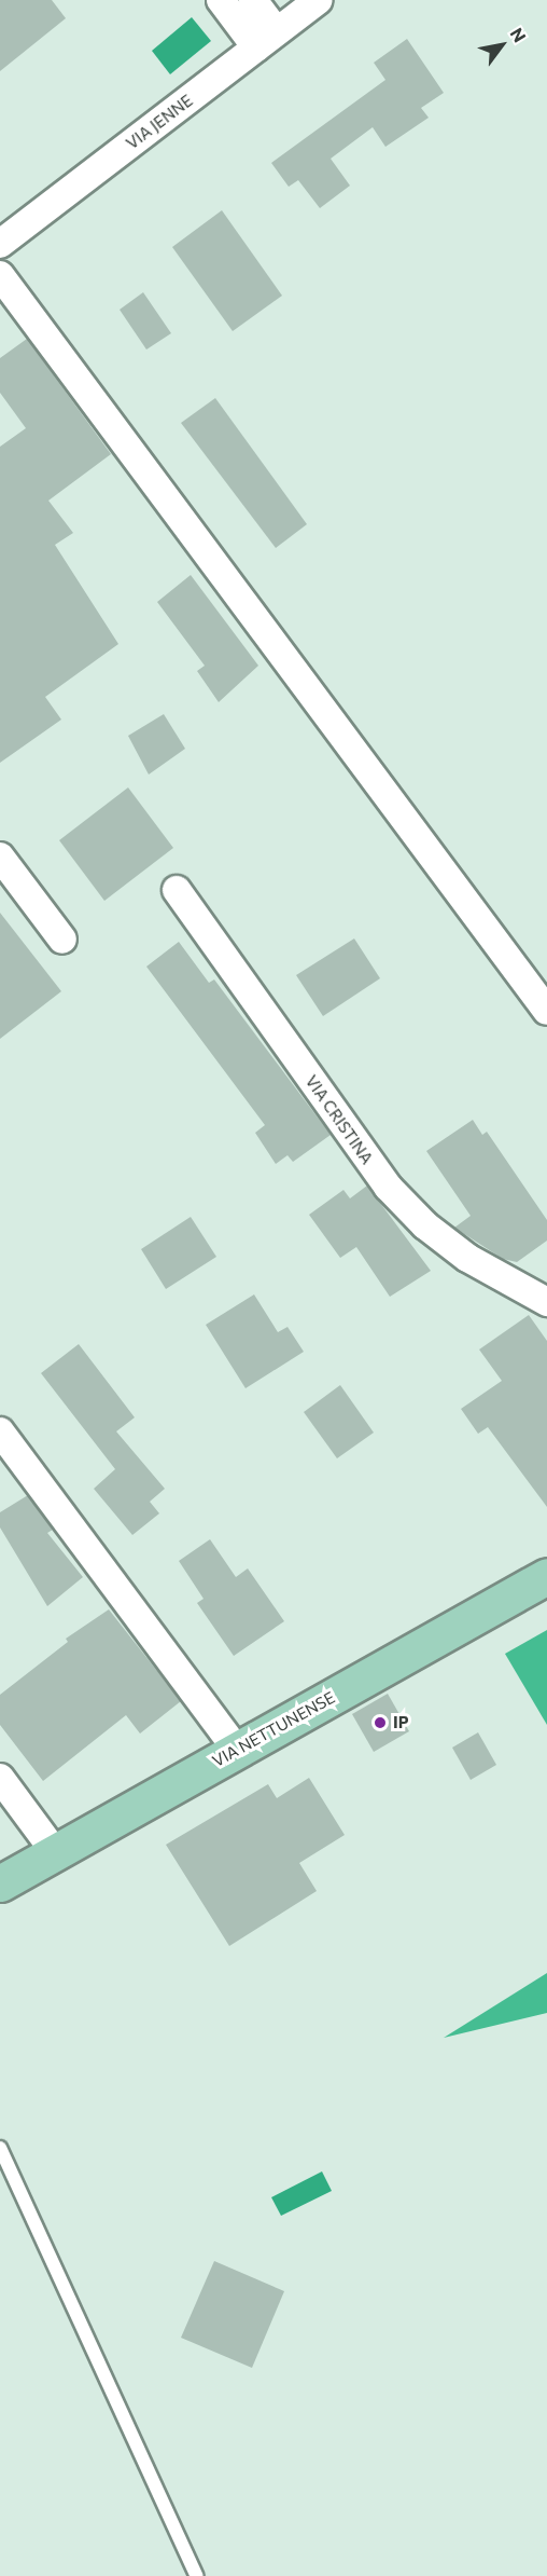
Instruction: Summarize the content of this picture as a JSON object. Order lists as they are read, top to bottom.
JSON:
{
  "streets": {
    "main road": ["VIA NETTUNENSE"],
    "street": ["VIA JENNE", "VIA CRISTINA"]
  },
  "places": ["IP"],
  "north": "top right"
}
